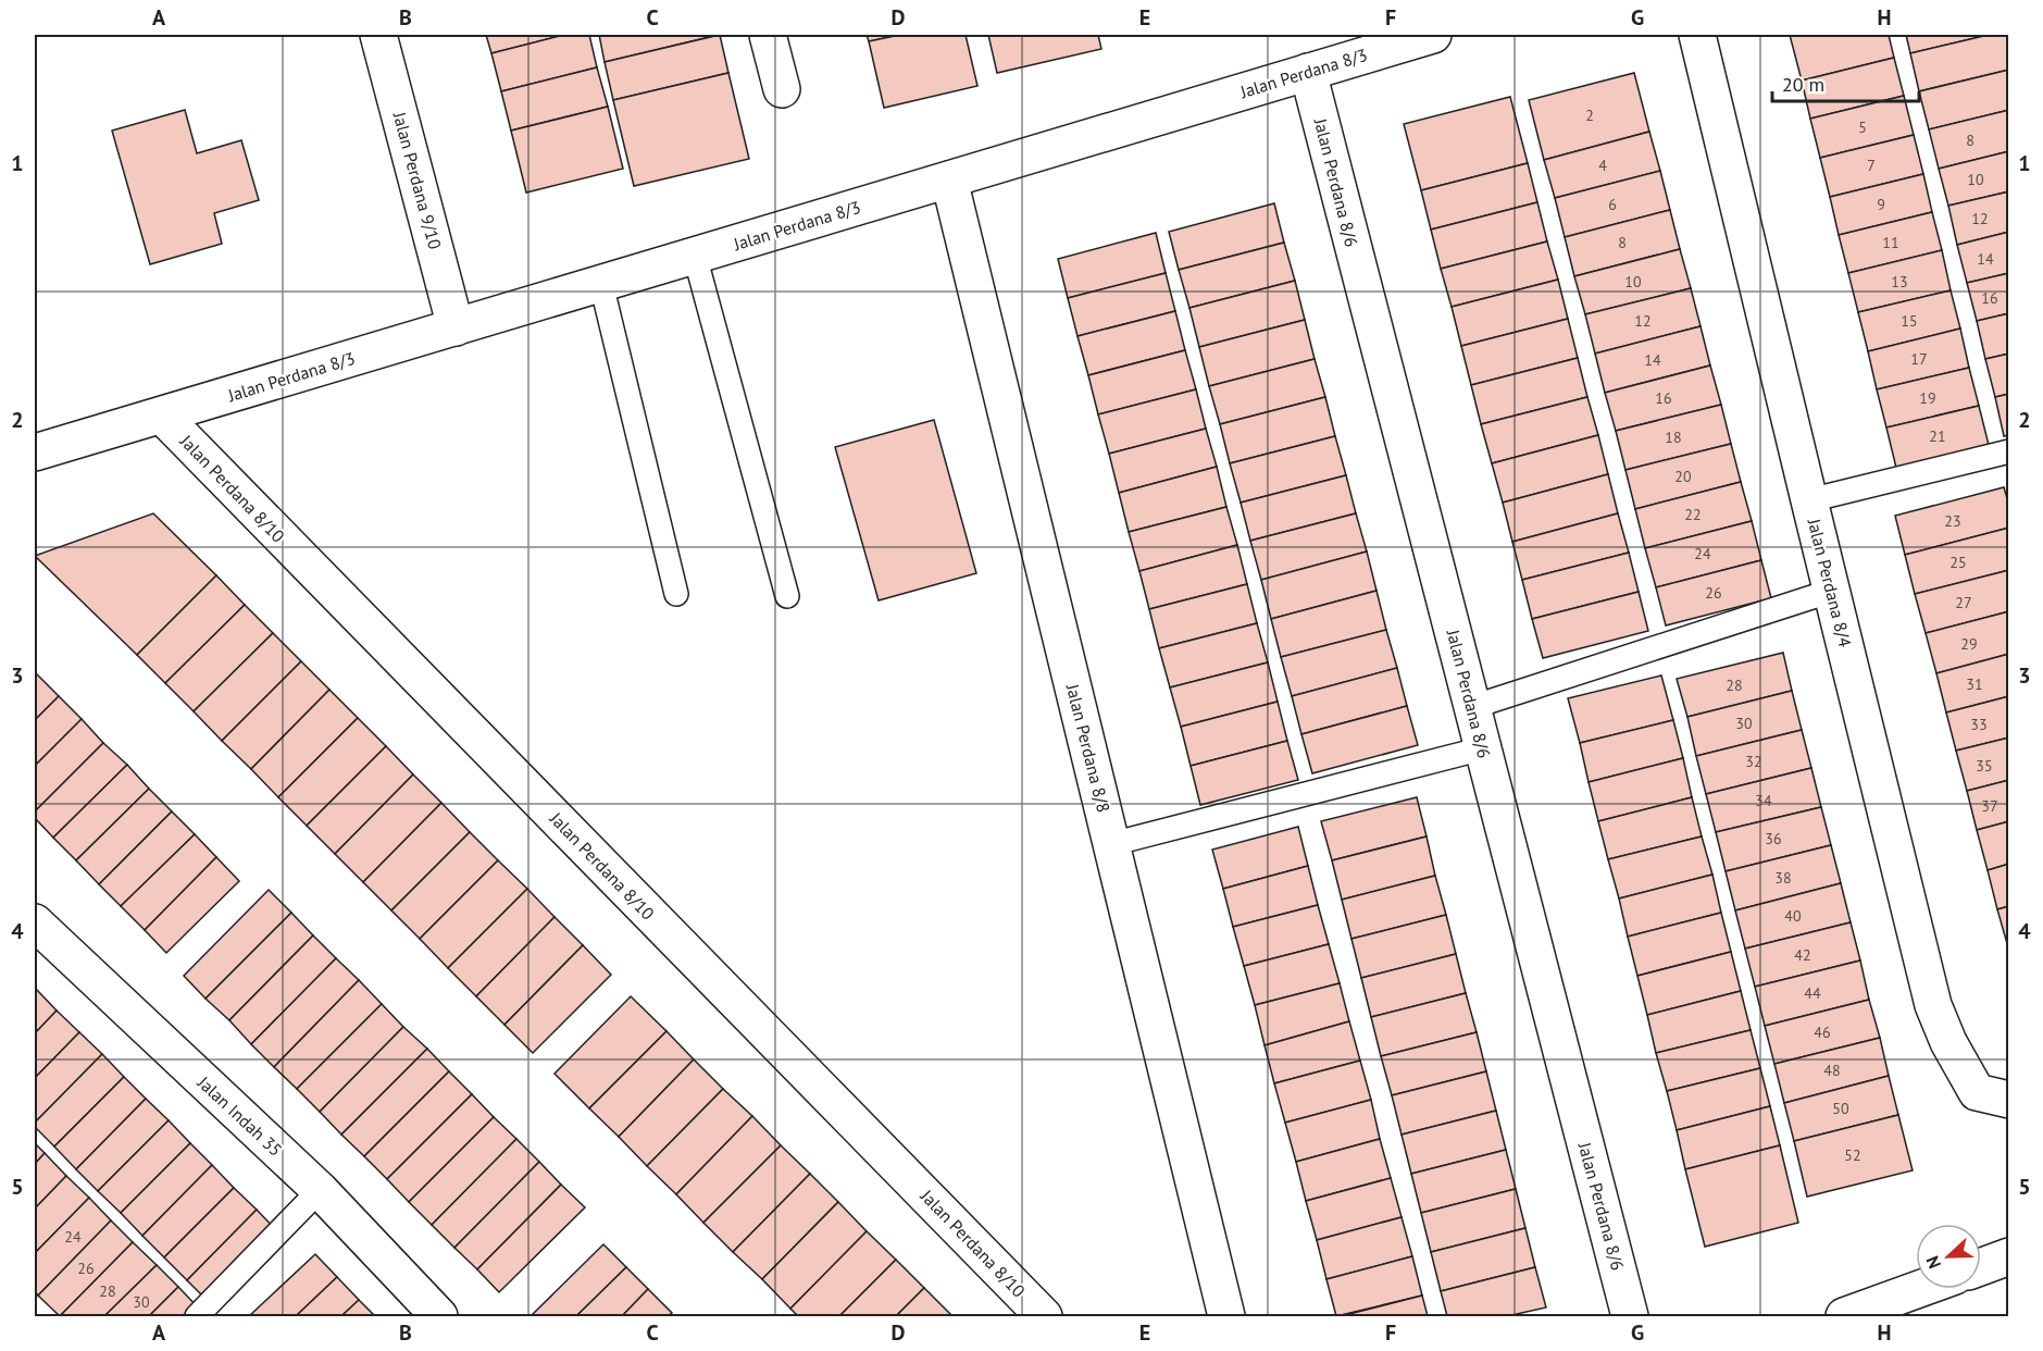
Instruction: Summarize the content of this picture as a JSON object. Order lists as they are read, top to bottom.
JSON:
{
  "streets": {
    "street": [
      "Jalan Perdana 8/3",
      "Jalan Perdana 9/10",
      "Jalan Perdana 8/6",
      "Jalan Perdana 8/10",
      "Jalan Perdana 8/4",
      "Jalan Perdana 8/8",
      "Jalan Indah 35"
    ]
  },
  "crossings": [
    ["Jalan Perdana 8/3", "Jalan Perdana 9/10"],
    ["Jalan Perdana 8/3", "Jalan Perdana 8/6"],
    ["Jalan Perdana 8/3", "Jalan Perdana 8/10"],
    ["Jalan Perdana 8/3", "Jalan Perdana 8/8"]
  ],
  "house_numbers": [
    "2",
    "5",
    "8",
    "4",
    "7",
    "10",
    "6",
    "9",
    "12",
    "8",
    "11",
    "14",
    "10",
    "13",
    "16",
    "12",
    "15",
    "17",
    "14",
    "16",
    "19",
    "21",
    "18",
    "20",
    "22",
    "23",
    "24",
    "25",
    "26",
    "27",
    "29",
    "31",
    "28",
    "30",
    "33",
    "32",
    "35",
    "34",
    "37",
    "36",
    "38",
    "40",
    "42",
    "44",
    "46",
    "48",
    "50",
    "52",
    "24",
    "26",
    "28",
    "30"
  ],
  "scale_bar": "20 m",
  "north": "left",
  "grid": {
    "columns": [
      "A",
      "B",
      "C",
      "D",
      "E",
      "F",
      "G",
      "H"
    ],
    "rows": [
      "1",
      "2",
      "3",
      "4",
      "5"
    ]
  }
}
